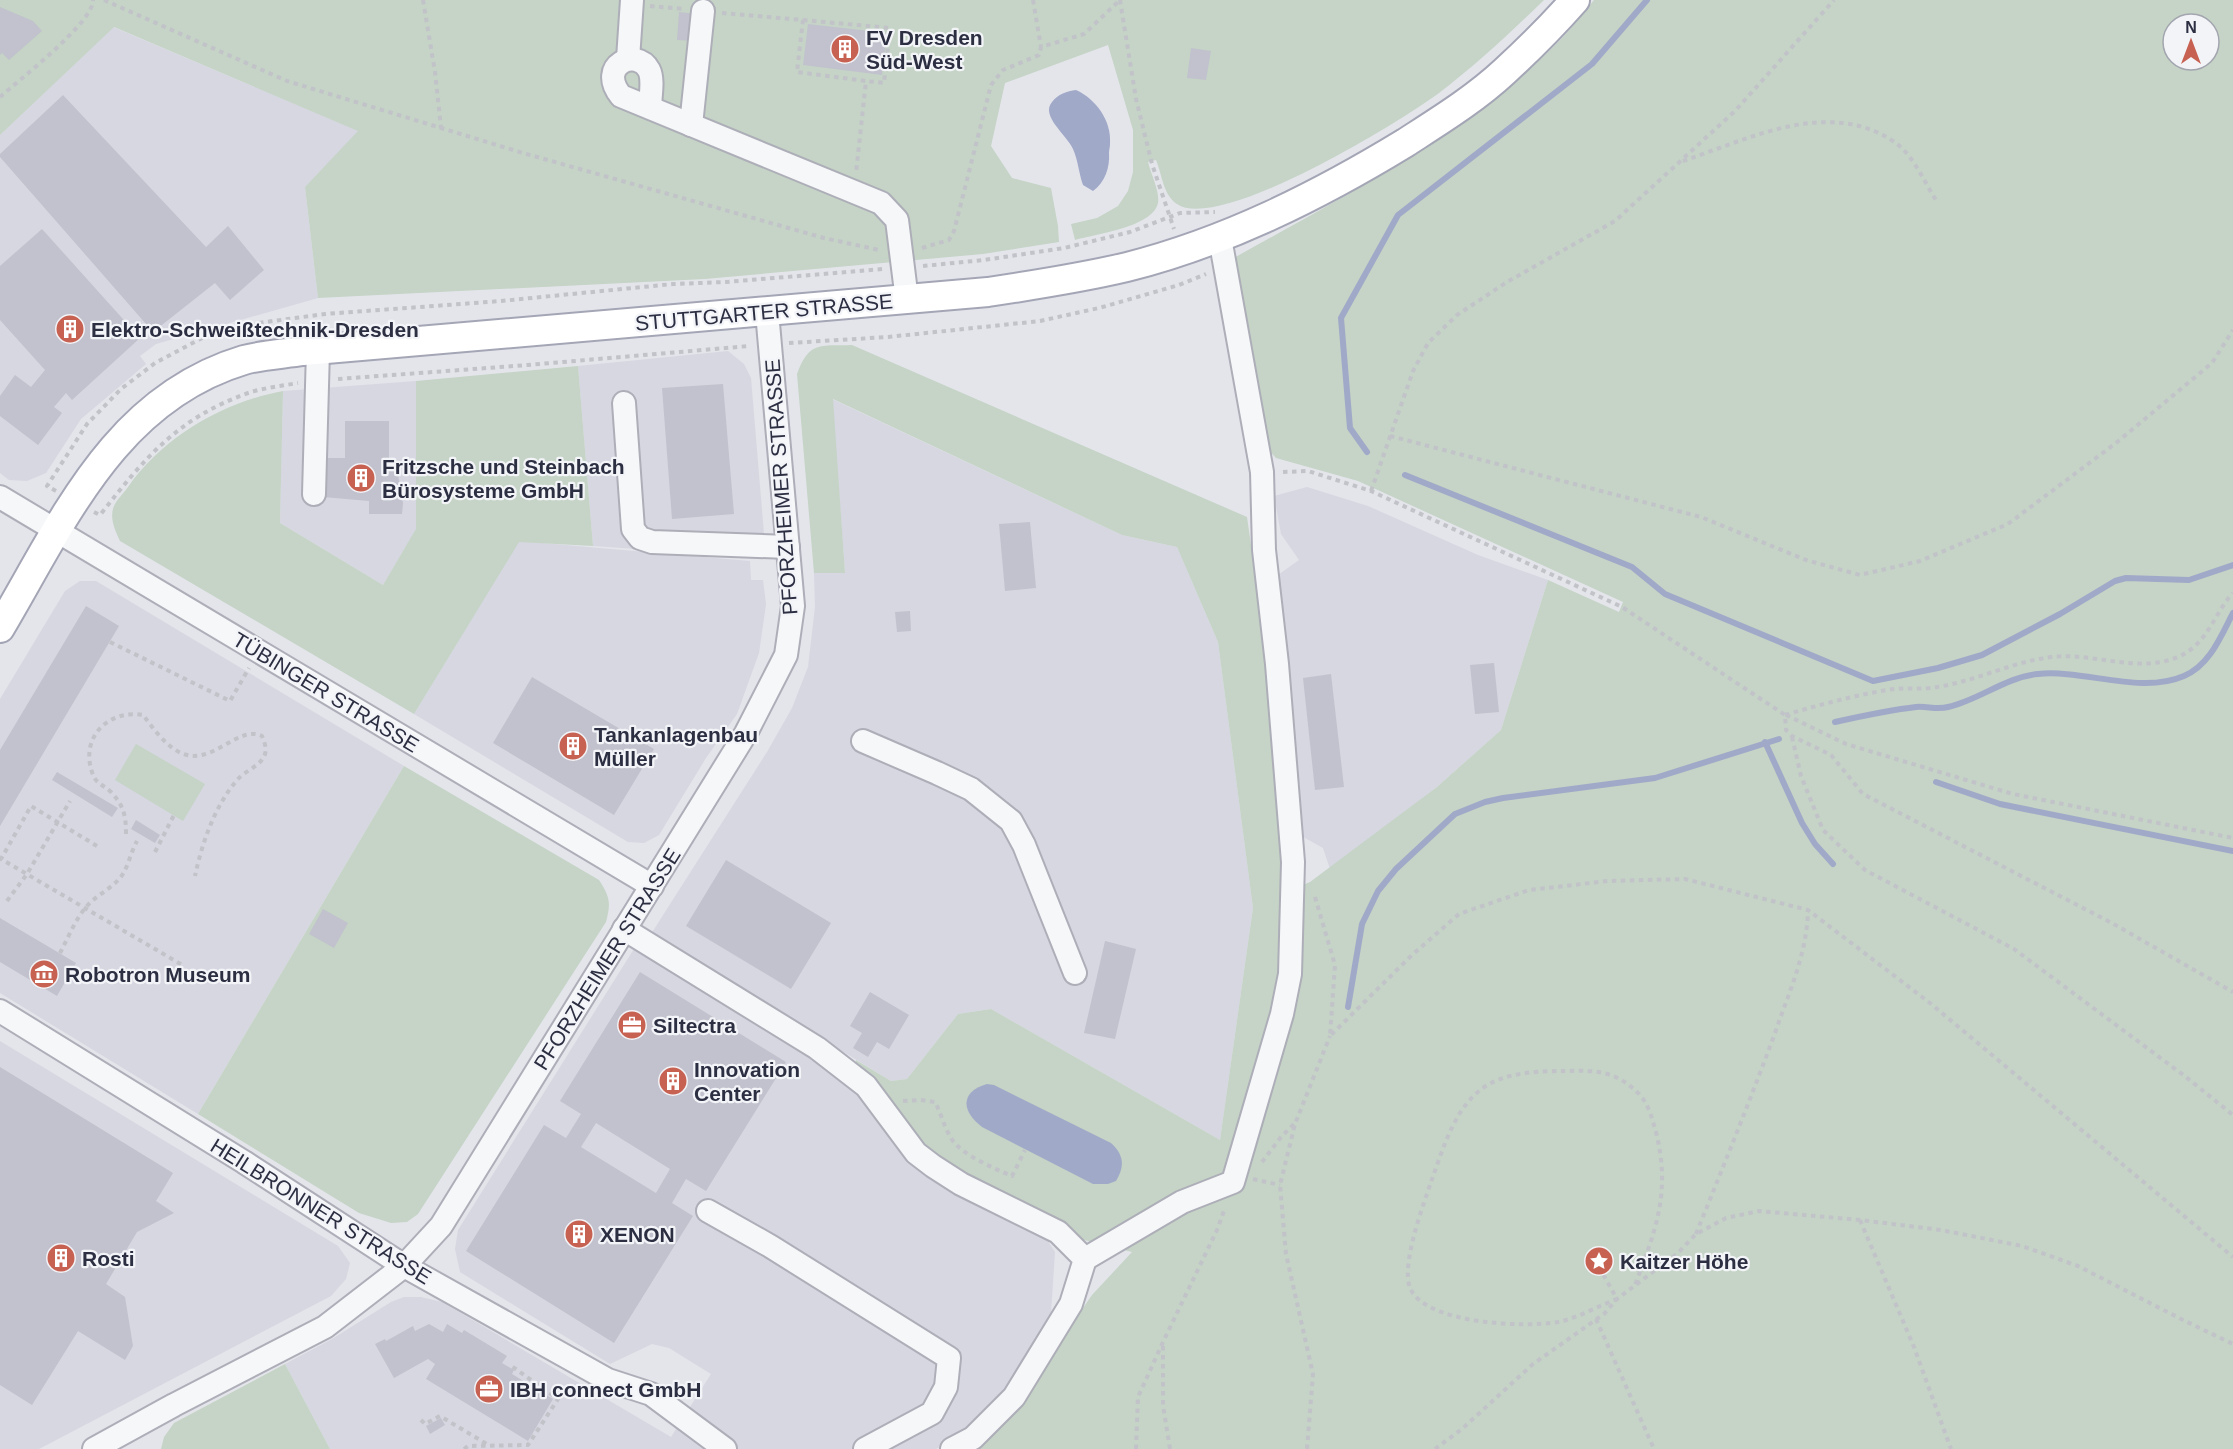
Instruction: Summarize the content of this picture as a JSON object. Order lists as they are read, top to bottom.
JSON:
{
  "streets": {
    "main road": ["STUTTGARTER STRASSE"],
    "street": ["PFORZHEIMER STRASSE", "TÜBINGER STRASSE", "HEILBRONNER STRASSE"]
  },
  "crossings": [
    ["STUTTGARTER STRASSE", "PFORZHEIMER STRASSE"],
    ["STUTTGARTER STRASSE", "TÜBINGER STRASSE"],
    ["PFORZHEIMER STRASSE", "TÜBINGER STRASSE"],
    ["PFORZHEIMER STRASSE", "HEILBRONNER STRASSE"]
  ],
  "places": {
    "building": [
      "FV Dresden Süd-West",
      "Elektro-Schweißtechnik-Dresden",
      "Fritzsche und Steinbach Bürosysteme GmbH",
      "Tankanlagenbau Müller",
      "Innovation Center",
      "XENON",
      "Rosti"
    ],
    "museum": ["Robotron Museum"],
    "office": ["Siltectra", "IBH connect GmbH"],
    "place": ["Kaitzer Höhe"]
  },
  "north": "top"
}
